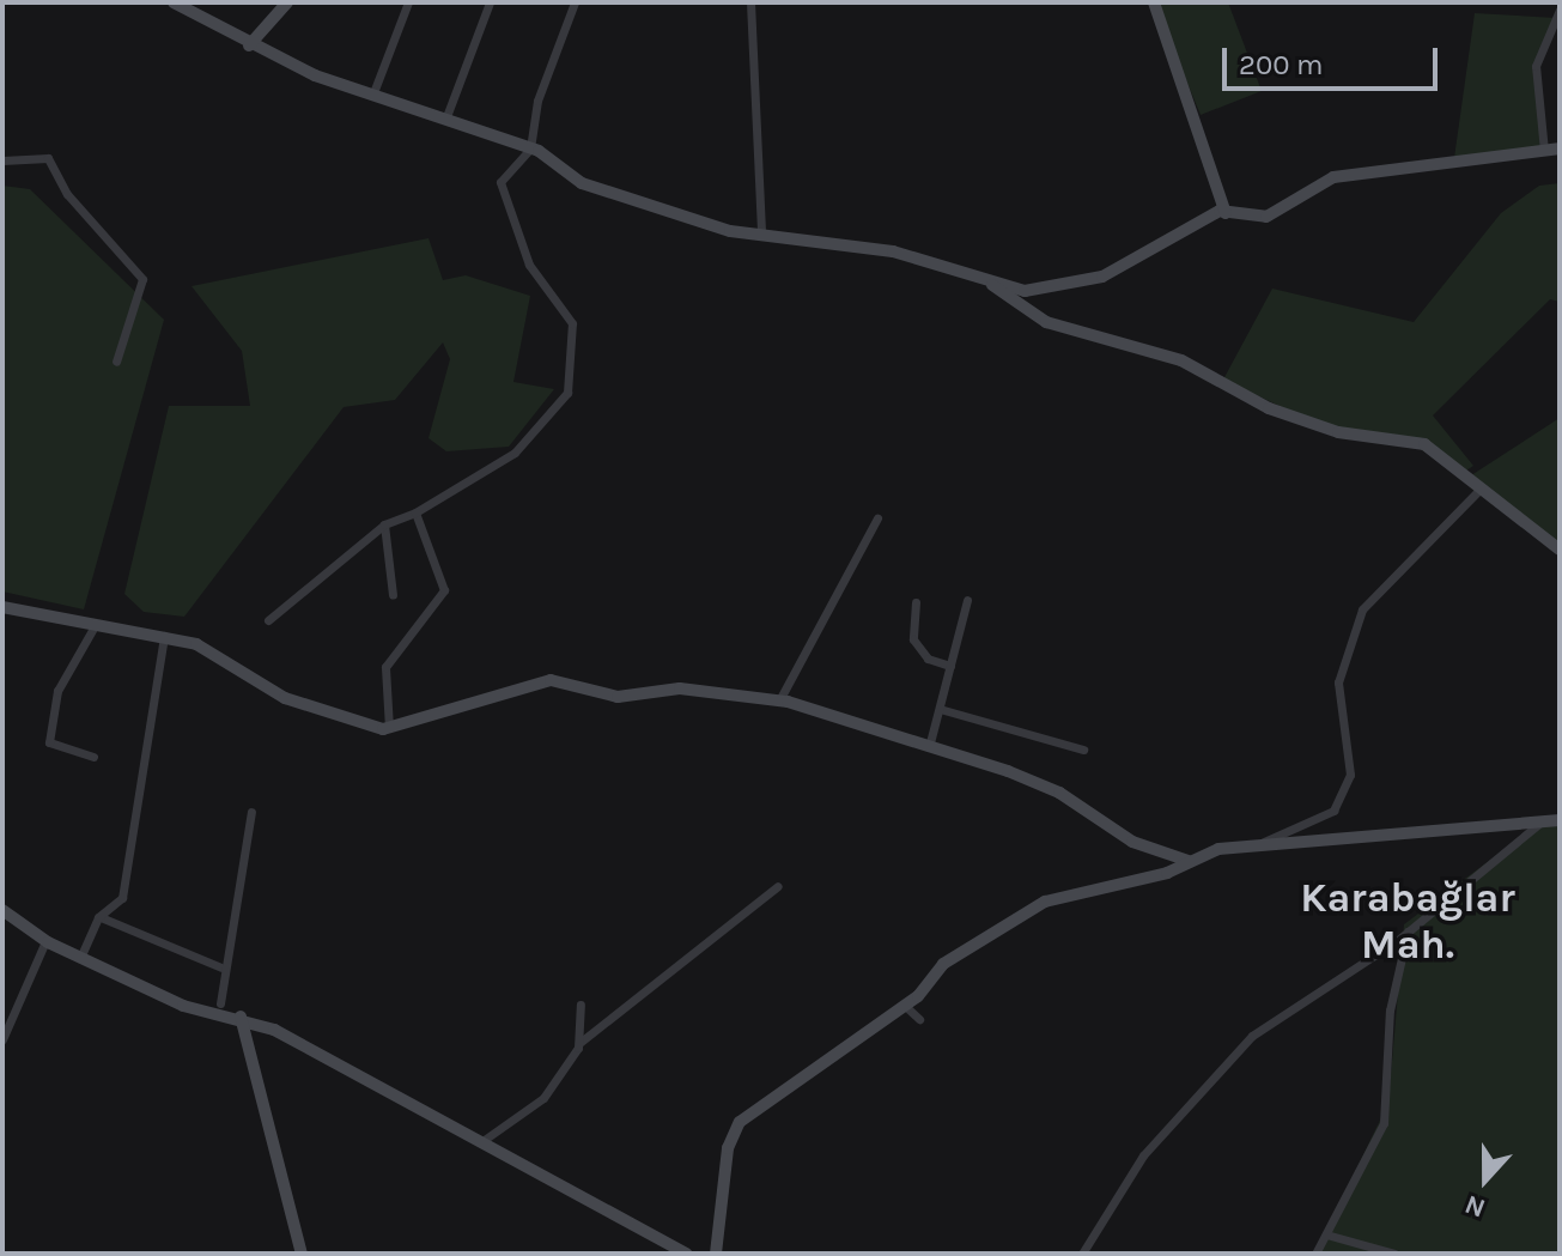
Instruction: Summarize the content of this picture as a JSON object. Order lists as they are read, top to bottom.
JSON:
{
  "districts": ["Karabağlar Mah."],
  "scale_bar": "200 m",
  "north": "bottom"
}
